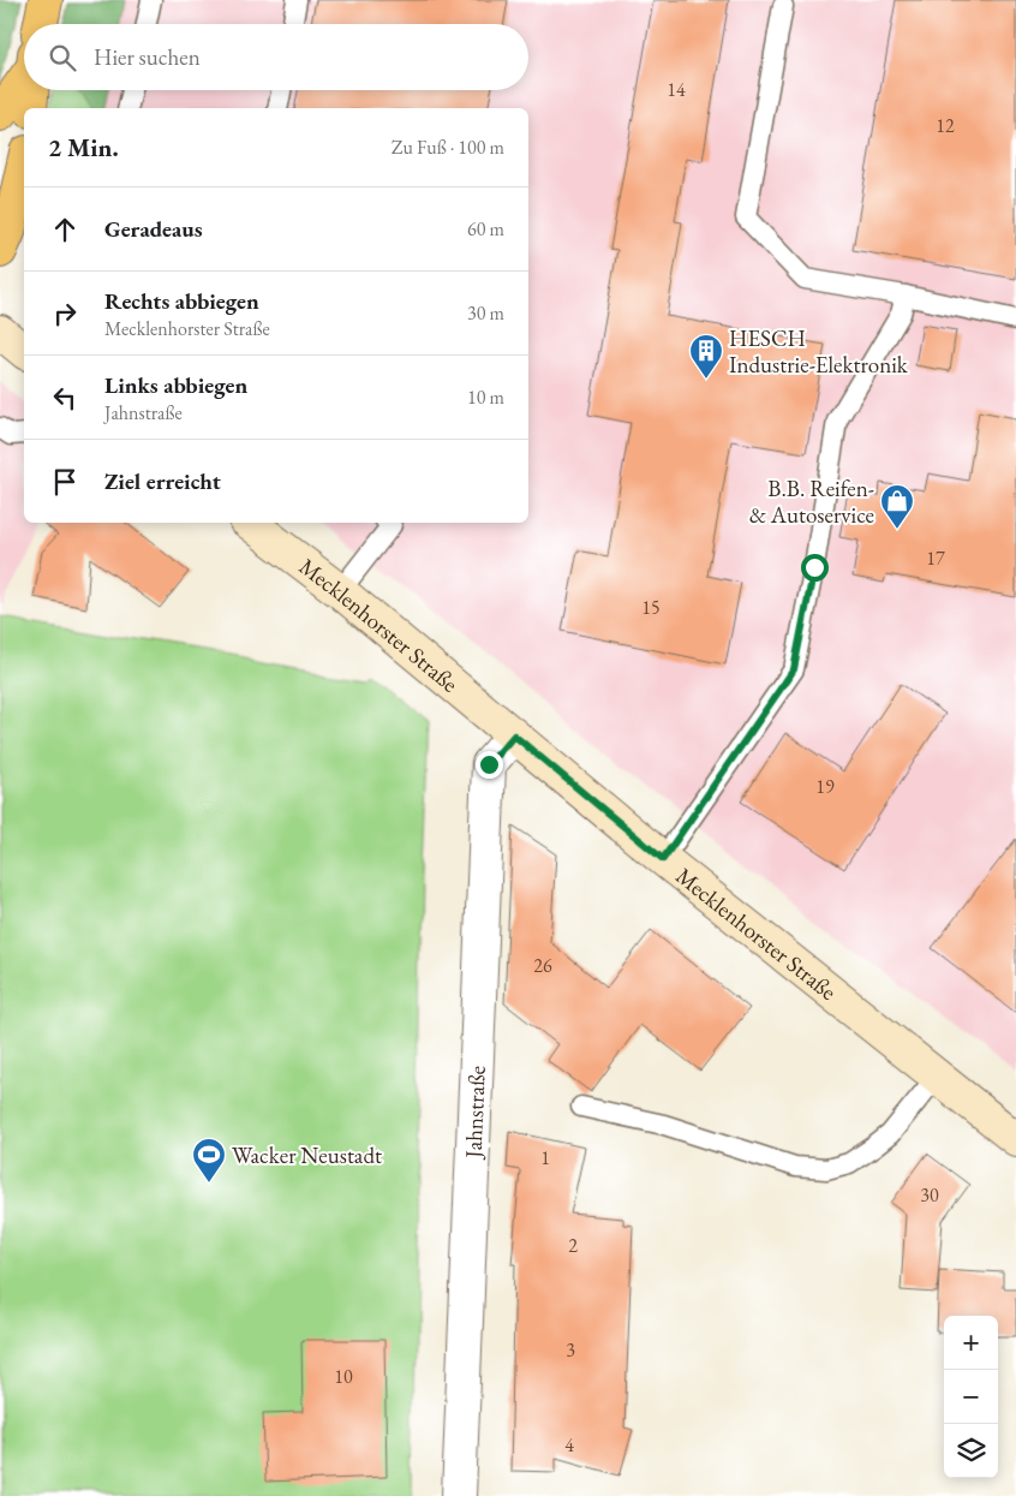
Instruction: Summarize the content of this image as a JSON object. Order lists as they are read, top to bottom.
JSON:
{
  "streets": {
    "main road": ["Mecklenhorster Straße"],
    "street": ["Jahnstraße"]
  },
  "crossings": [
    ["Mecklenhorster Straße", "Jahnstraße"]
  ],
  "places": {
    "building": ["HESCH Industrie-Elektronik"],
    "shop": ["B.B. Reifen- & Autoservice"],
    "sports": ["Wacker Neustadt"]
  },
  "house_numbers": [
    "14",
    "12",
    "17",
    "15",
    "19",
    "26",
    "1",
    "30",
    "2",
    "3",
    "10",
    "4"
  ],
  "page": {
    "search": "Hier suchen",
    "heading": ["2 Min.", "Zu Fuß · 100 m"],
    "list": [
      ["Geradeaus", "60 m"],
      ["Rechts abbiegen", "Mecklenhorster Straße", "30 m"],
      ["Links abbiegen", "Jahnstraße", "10 m"],
      "Ziel erreicht"
    ],
    "map_buttons": ["+", "−"]
  }
}
